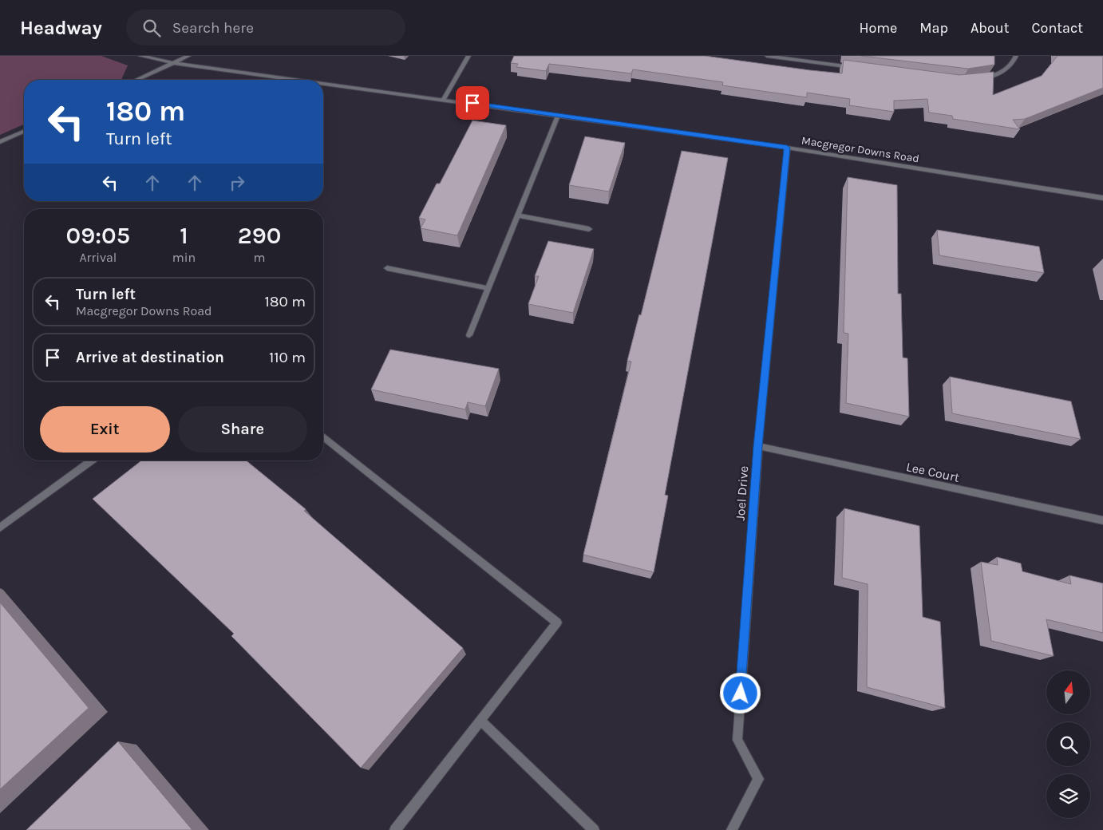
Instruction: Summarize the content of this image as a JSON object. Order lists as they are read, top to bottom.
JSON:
{
  "streets": {
    "street": ["Macgregor Downs Road", "Lee Court", "Joel Drive"]
  },
  "crossings": [
    ["Macgregor Downs Road", "Joel Drive"],
    ["Lee Court", "Joel Drive"]
  ],
  "north": "top",
  "page": {
    "header": "Headway",
    "search": "Search here",
    "nav": [
      "Home",
      "Map",
      "About",
      "Contact"
    ],
    "turn": ["180 m", "Turn left"],
    "eta": [
      "09:05",
      "Arrival",
      "1",
      "min",
      "290",
      "m"
    ],
    "list": [
      {
        "name": "Turn left",
        "note": "Macgregor Downs Road",
        "value": "180 m"
      },
      {
        "name": "Arrive at destination",
        "value": "110 m"
      }
    ],
    "buttons": ["Exit", "Share"]
  }
}
